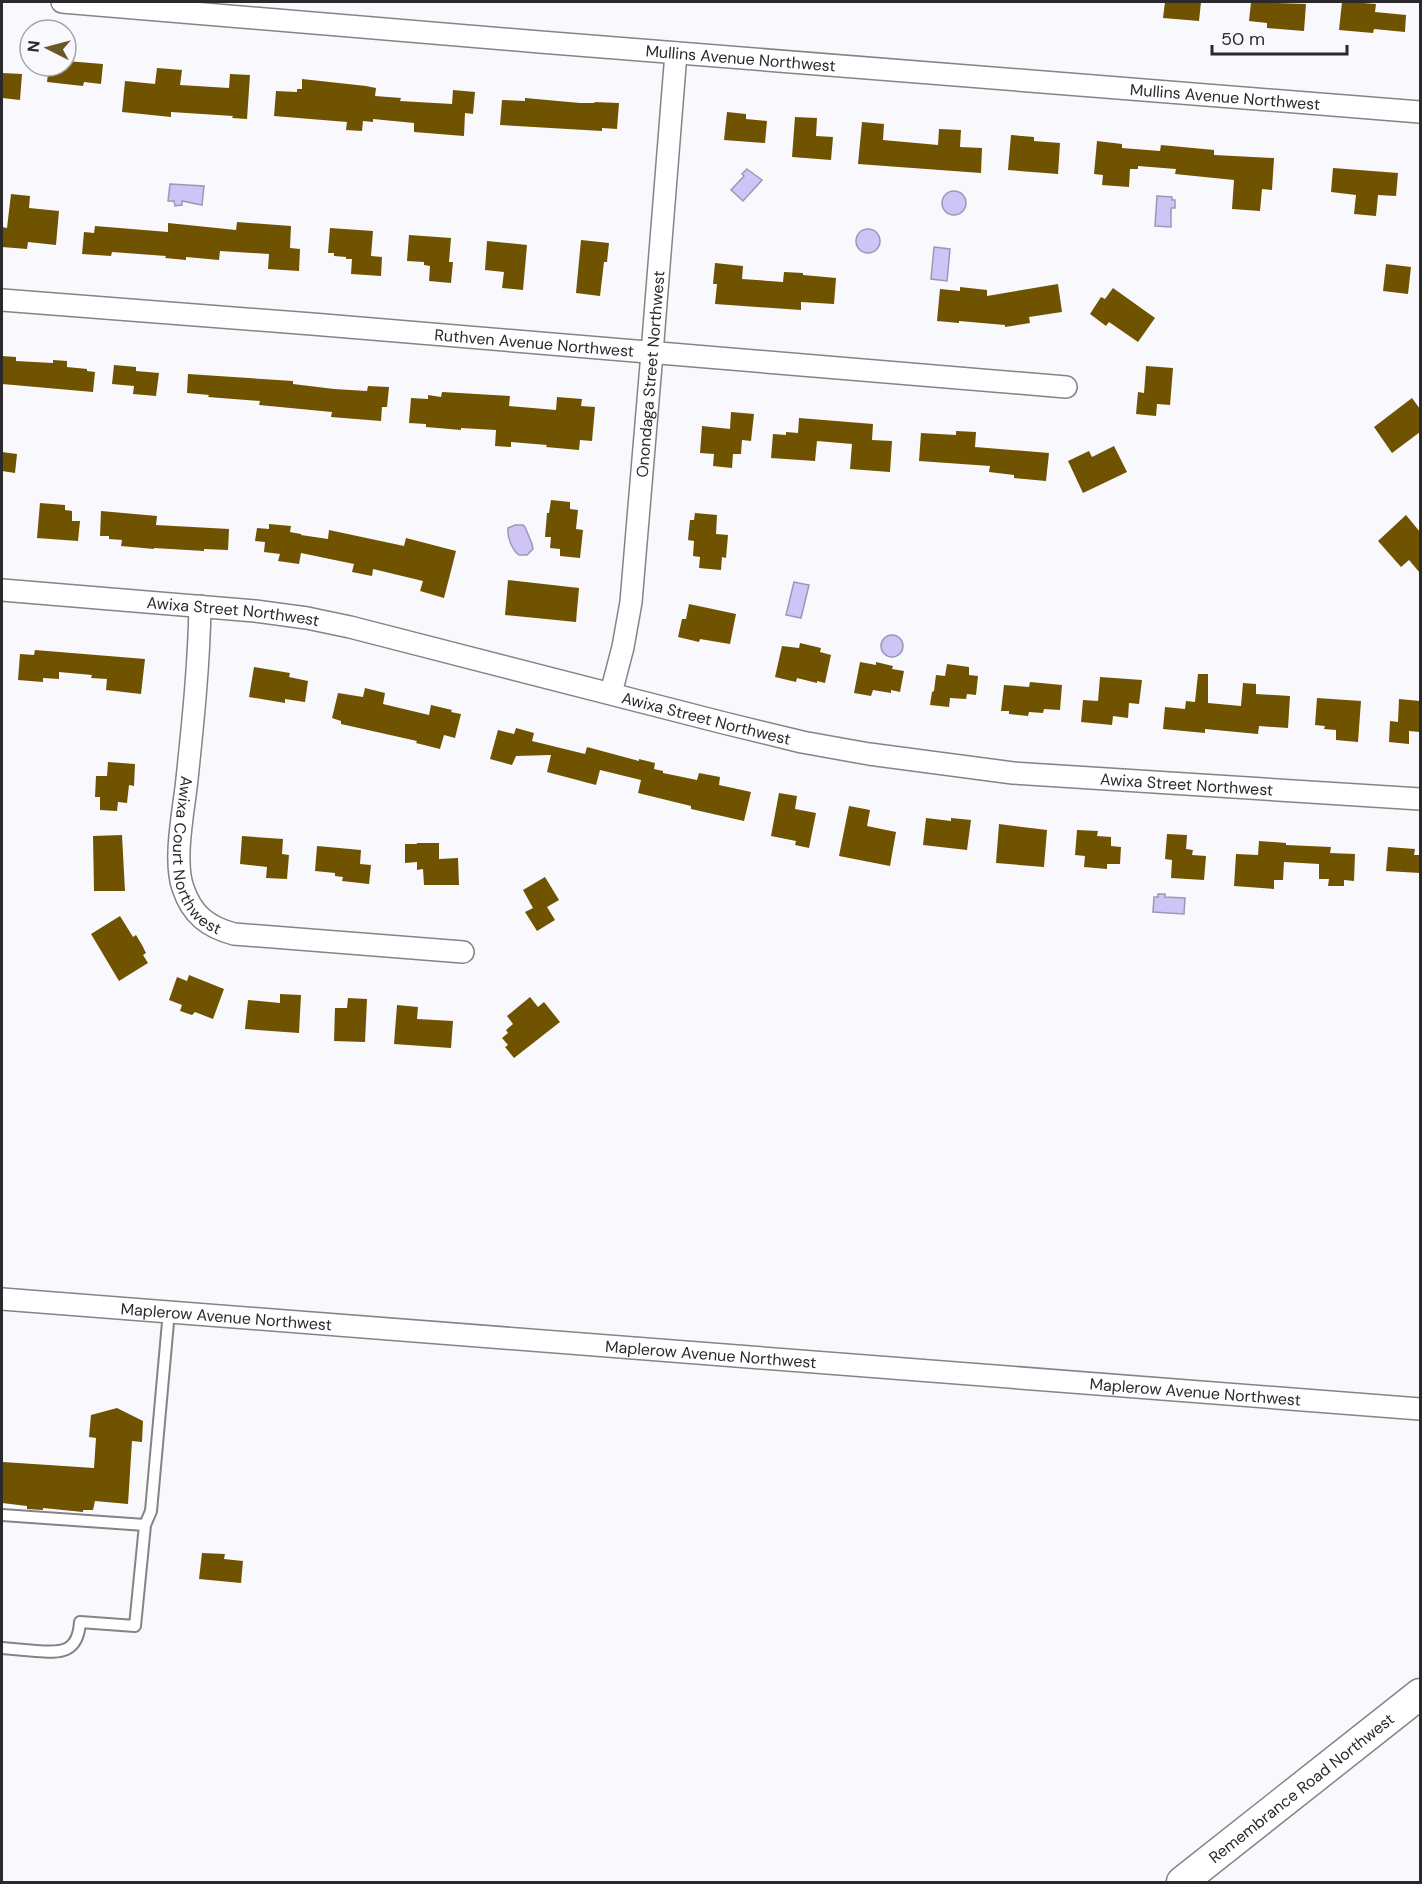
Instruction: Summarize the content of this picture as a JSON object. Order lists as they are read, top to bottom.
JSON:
{
  "streets": {
    "main road": ["Remembrance Road Northwest"],
    "street": [
      "Mullins Avenue Northwest",
      "Ruthven Avenue Northwest",
      "Onondaga Street Northwest",
      "Awixa Street Northwest",
      "Awixa Court Northwest",
      "Maplerow Avenue Northwest"
    ]
  },
  "crossings": [
    ["Mullins Avenue Northwest", "Onondaga Street Northwest"],
    ["Ruthven Avenue Northwest", "Onondaga Street Northwest"],
    ["Onondaga Street Northwest", "Awixa Street Northwest"],
    ["Awixa Street Northwest", "Awixa Court Northwest"]
  ],
  "scale_bar": "50 m",
  "north": "left"
}
